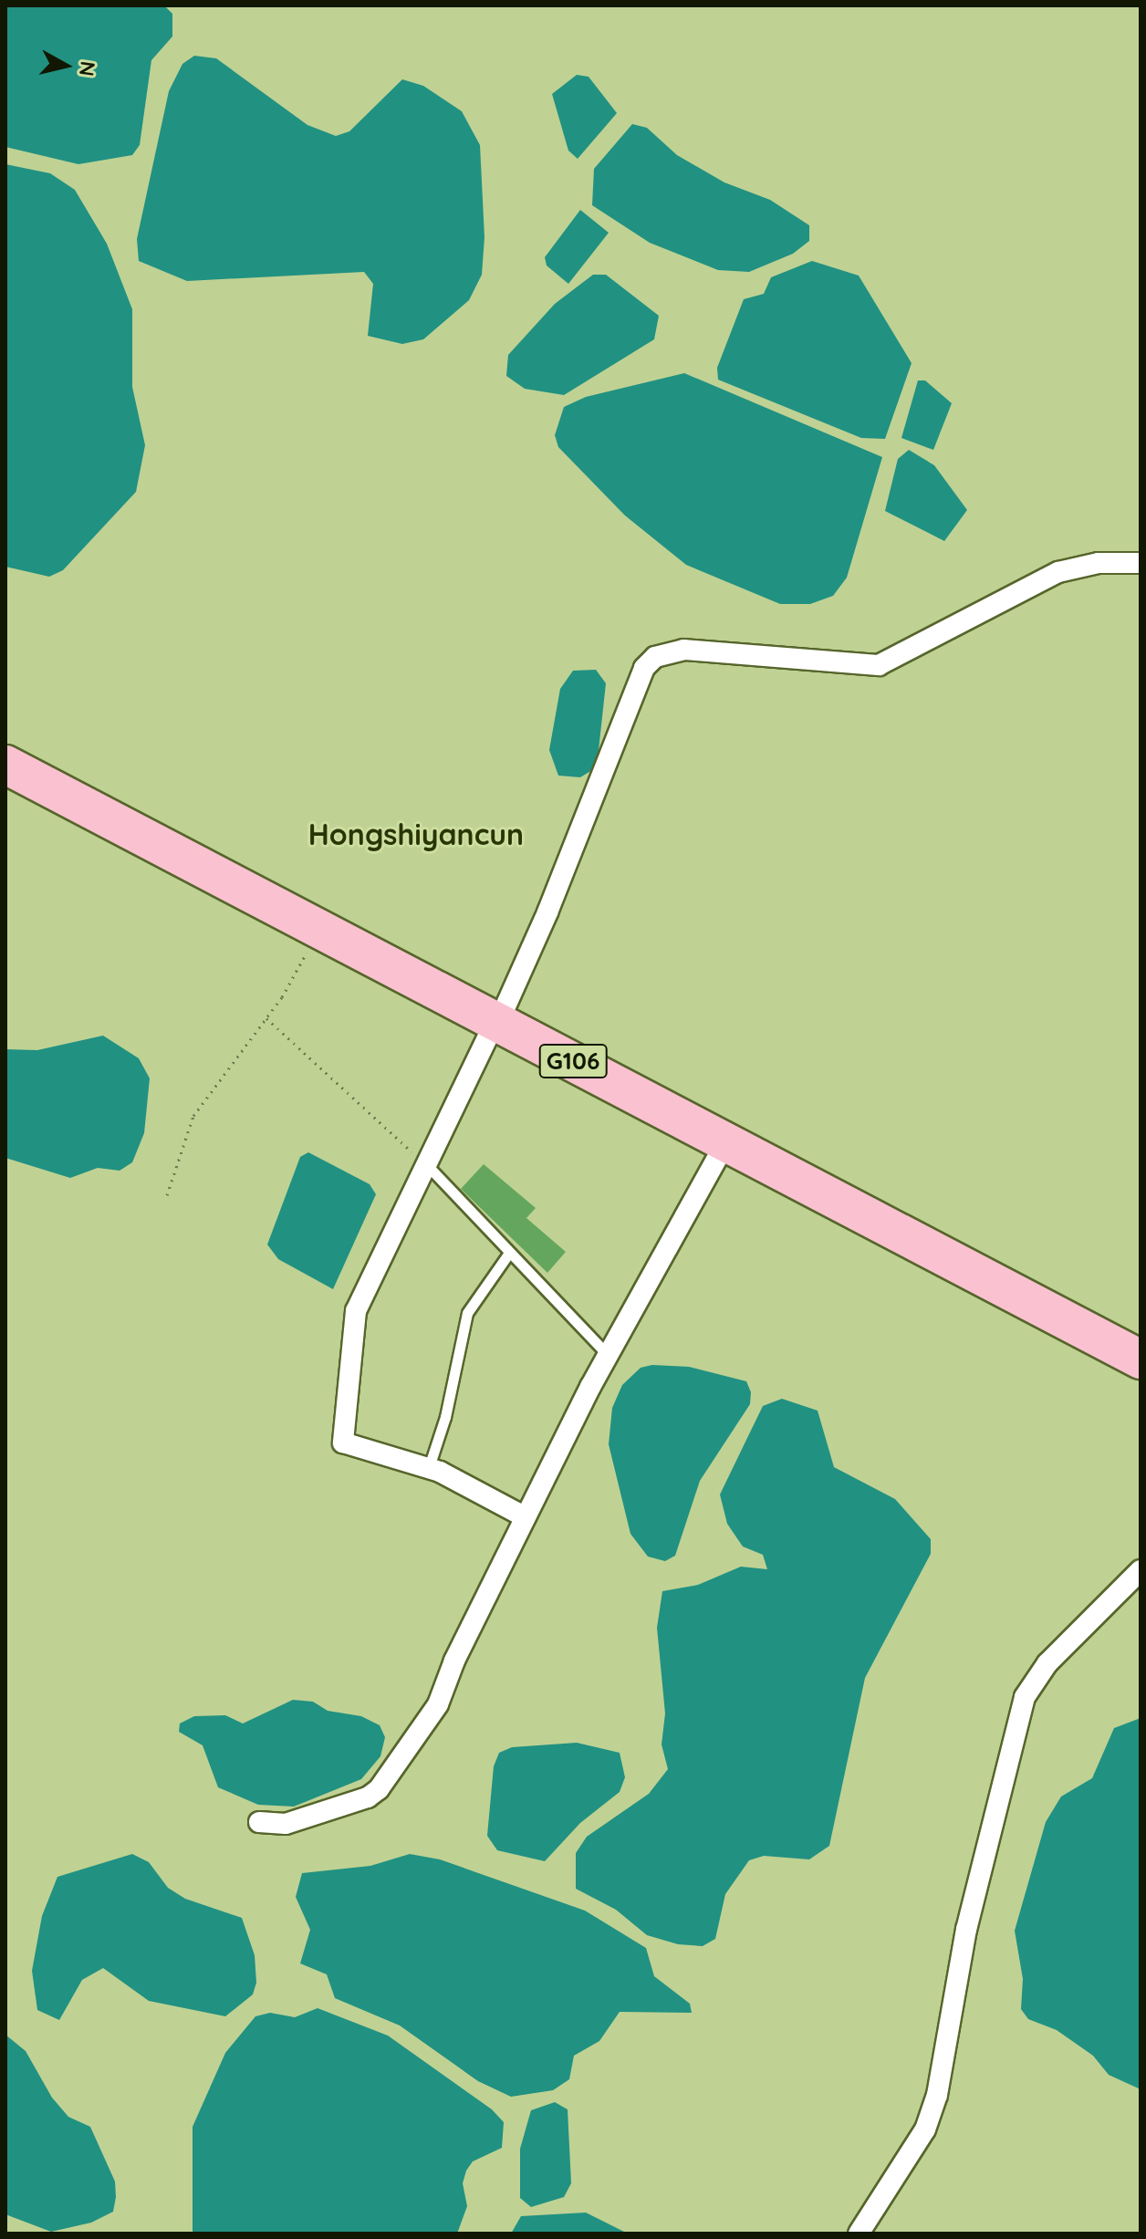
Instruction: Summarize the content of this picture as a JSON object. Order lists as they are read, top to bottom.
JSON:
{
  "streets": {
    "highway": ["G106"]
  },
  "districts": ["Hongshiyancun"],
  "north": "right"
}
